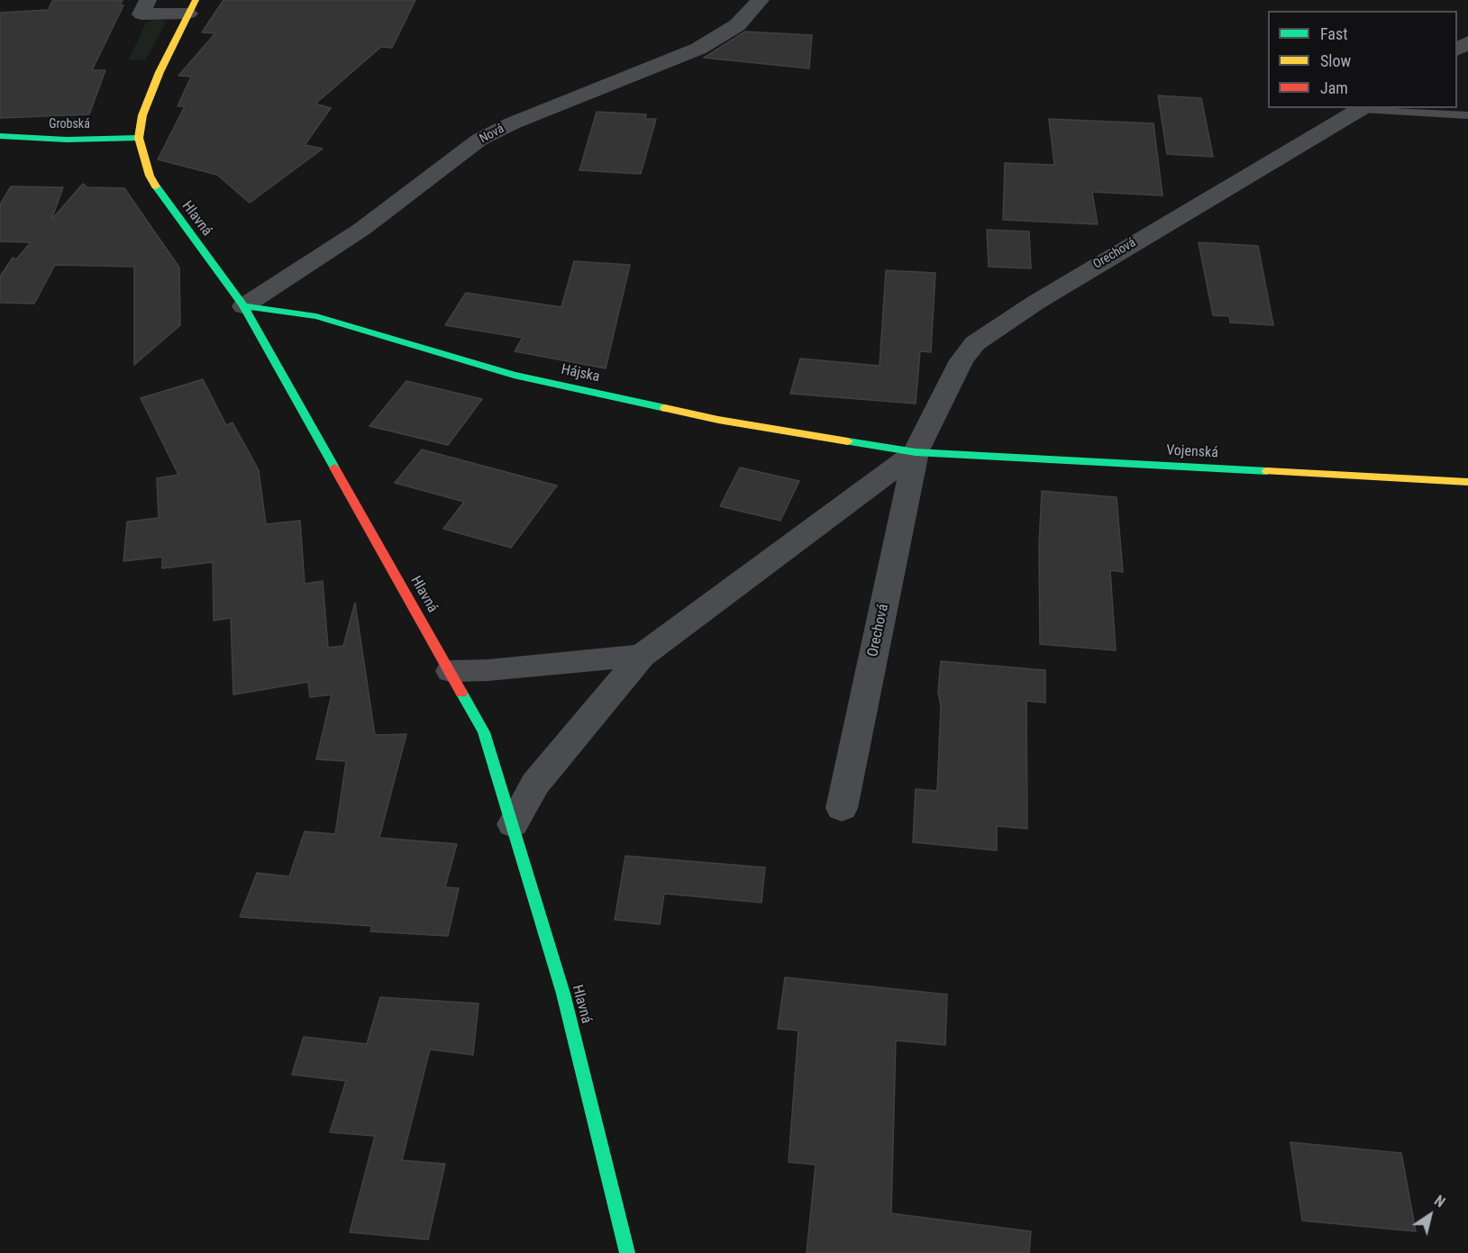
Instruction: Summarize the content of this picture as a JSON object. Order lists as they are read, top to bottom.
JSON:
{
  "streets": {
    "main road": [
      "Grobská",
      "Hlavná",
      "Hájska",
      "Vojenská"
    ],
    "street": ["Nová", "Orechová"]
  },
  "crossings": [
    ["Grobská", "Hlavná"],
    ["Nová", "Hlavná"],
    ["Nová", "Hájska"],
    ["Hlavná", "Orechová"],
    ["Hlavná", "Hájska"],
    ["Orechová", "Hájska"],
    ["Orechová", "Vojenská"],
    ["Hájska", "Vojenská"]
  ],
  "legend": ["Fast", "Slow", "Jam"],
  "north": "top right"
}
